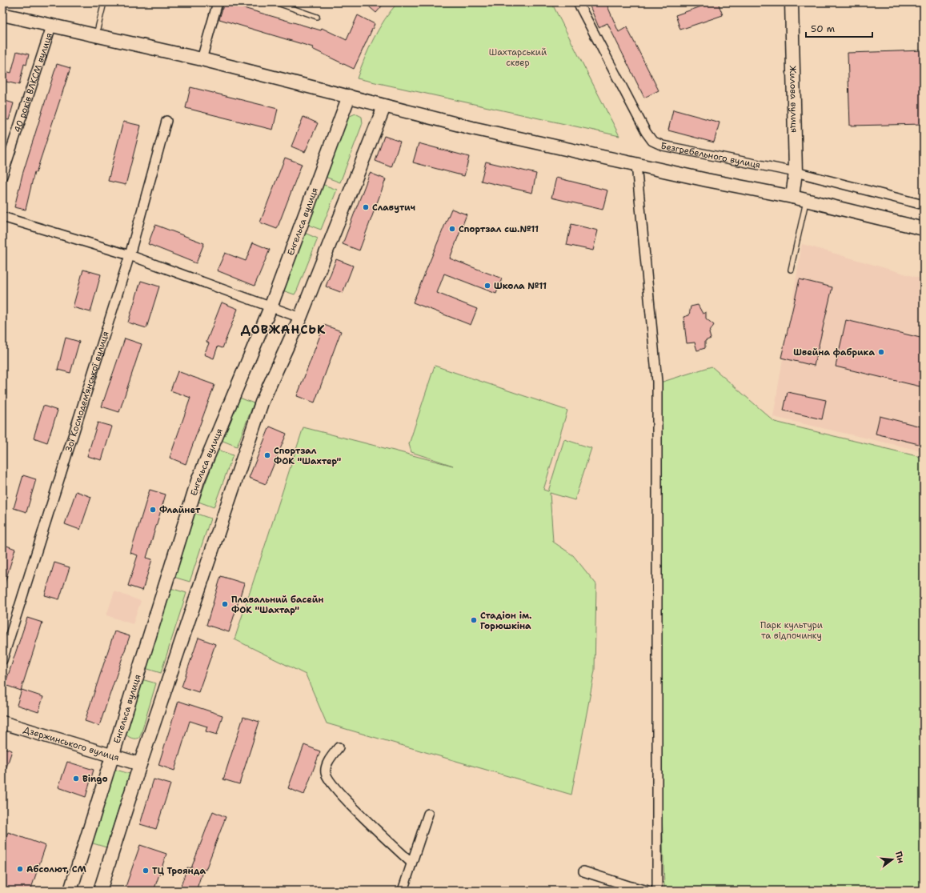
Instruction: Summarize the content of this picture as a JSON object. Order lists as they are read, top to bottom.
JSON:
{
  "streets": {
    "street": [
      "40 років ВЛКСМ вулиця",
      "Жилова вулиця",
      "Безгребельного вулиця",
      "Енгельса вулиця",
      "Зої Космодем’янської вулиця",
      "Дзержинського вулиця"
    ]
  },
  "crossings": [
    ["Жилова вулиця", "Безгребельного вулиця"],
    ["Енгельса вулиця", "Дзержинського вулиця"]
  ],
  "districts": ["ДОВЖАНСЬК"],
  "parks": ["Шахтарський сквер", "Парк культури та відпочинку"],
  "places": [
    "Славутич",
    "Спортзал сш.№11",
    "Школа №11",
    "Швейна фабрика",
    "Спортзал ФОК \"Шахтер\"",
    "Флайнет",
    "Плавальний басейн ФОК \"Шахтар\"",
    "Стадіон ім. Горюшкіна",
    "Bingo",
    "Абсолют, СМ",
    "ТЦ Троянда"
  ],
  "scale_bar": "50 m",
  "north": "right"
}
